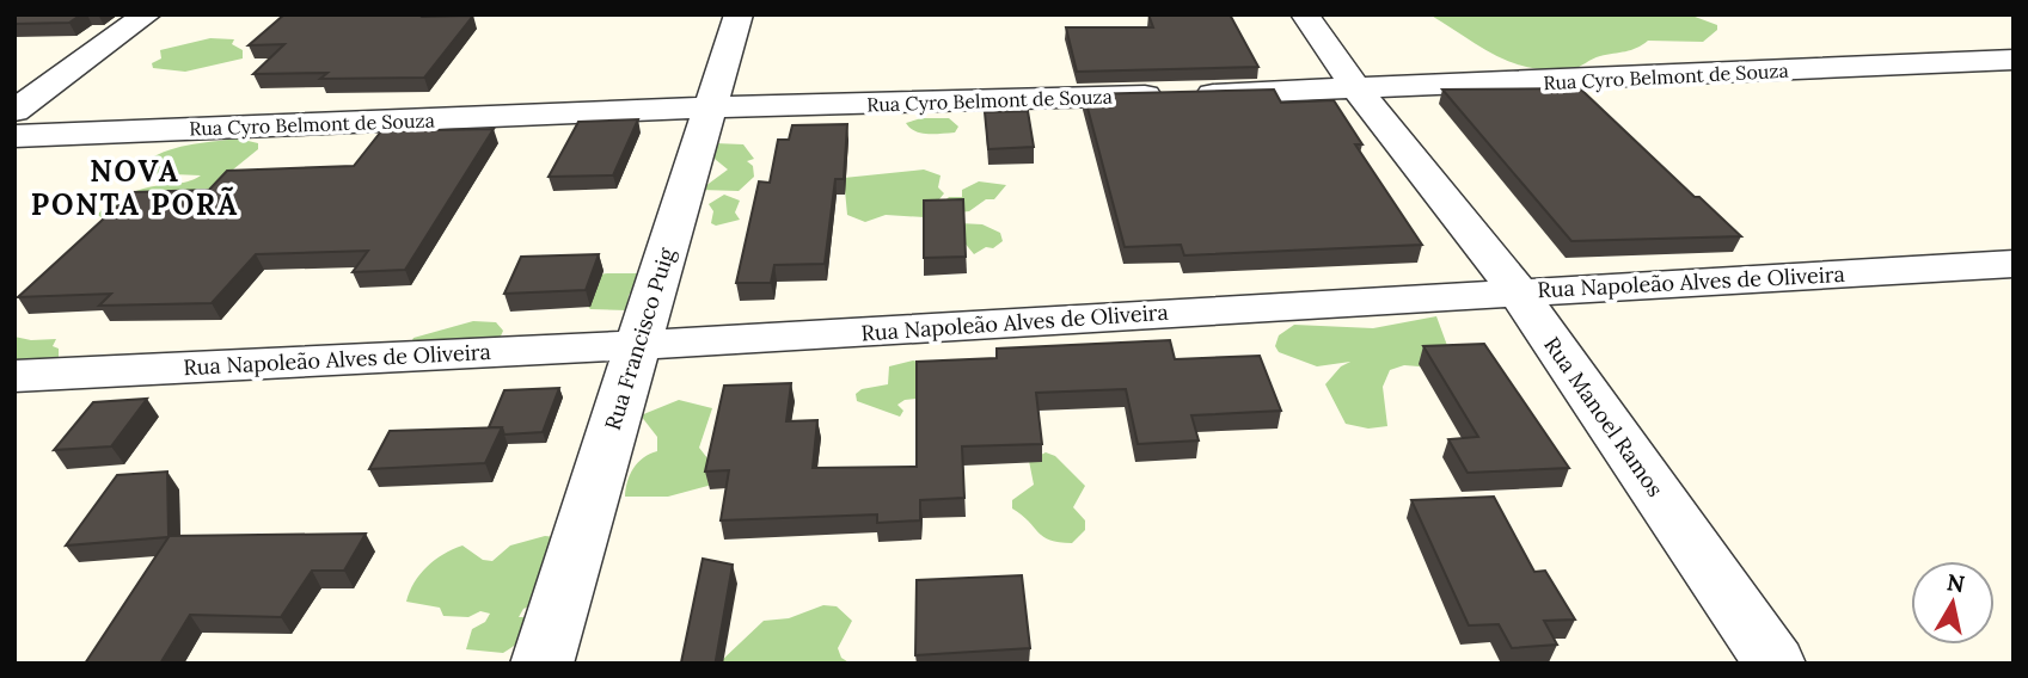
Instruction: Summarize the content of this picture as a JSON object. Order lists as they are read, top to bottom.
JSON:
{
  "streets": {
    "street": [
      "Rua Cyro Belmont de Souza",
      "Rua Napoleão Alves de Oliveira",
      "Rua Francisco Puig",
      "Rua Manoel Ramos"
    ]
  },
  "crossings": [
    ["Rua Cyro Belmont de Souza", "Rua Francisco Puig"],
    ["Rua Cyro Belmont de Souza", "Rua Manoel Ramos"],
    ["Rua Napoleão Alves de Oliveira", "Rua Francisco Puig"],
    ["Rua Napoleão Alves de Oliveira", "Rua Manoel Ramos"]
  ],
  "districts": ["NOVA PONTA PORÃ"],
  "north": "top"
}
